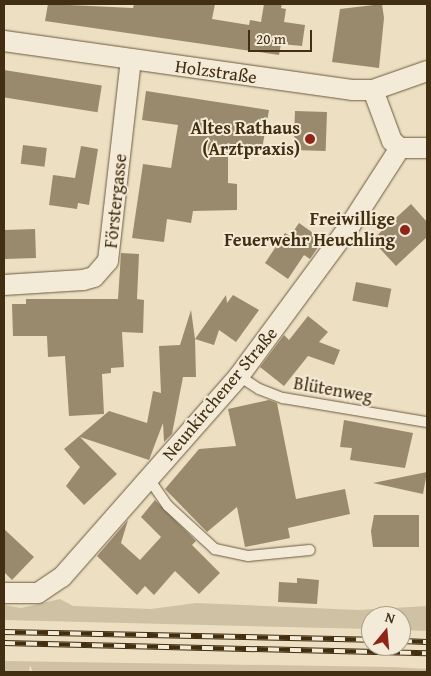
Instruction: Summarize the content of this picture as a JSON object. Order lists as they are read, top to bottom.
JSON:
{
  "streets": {
    "street": ["Holzstraße", "Förstergasse", "Neunkirchener Straße"],
    "lane": ["Blütenweg"]
  },
  "crossings": [
    ["Holzstraße", "Förstergasse"],
    ["Blütenweg", "Neunkirchener Straße"]
  ],
  "places": ["Altes Rathaus (Arztpraxis)", "Freiwillige Feuerwehr Heuchling"],
  "scale_bar": "20 m",
  "north": "top"
}
